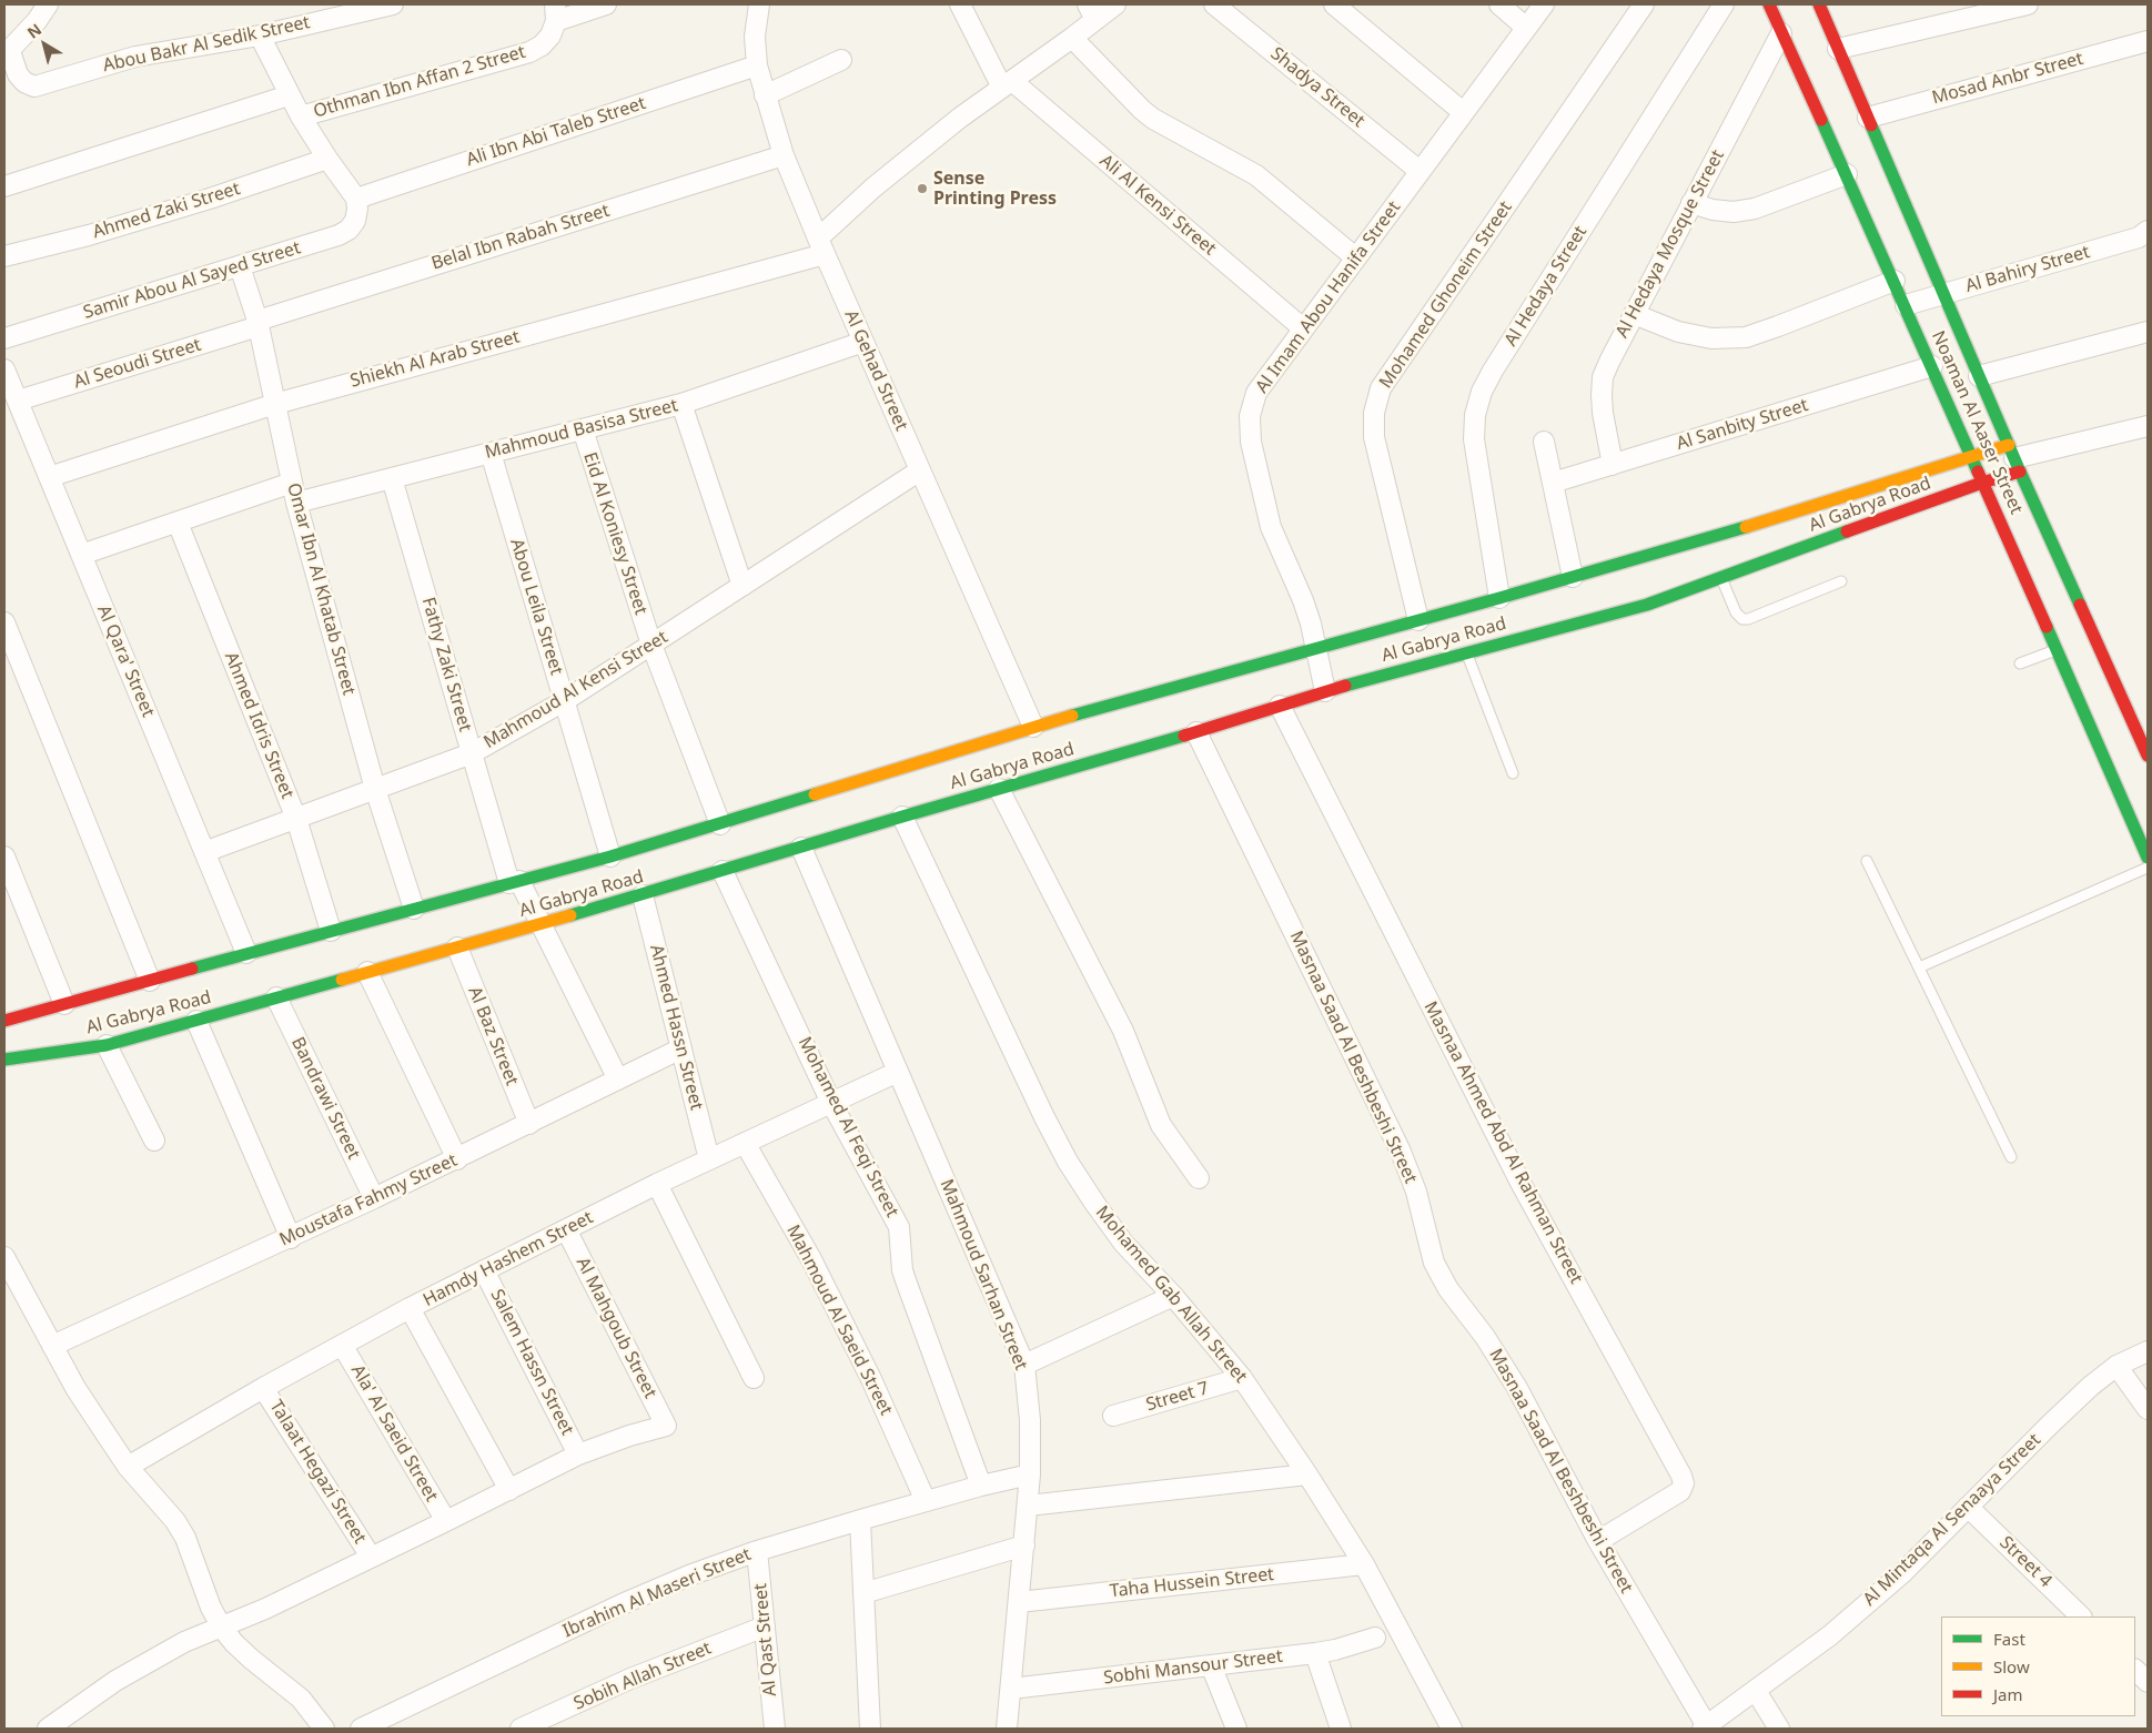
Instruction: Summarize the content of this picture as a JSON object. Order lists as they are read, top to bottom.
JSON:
{
  "streets": {
    "street": [
      "Abou Bakr Al Sedik Street",
      "Mosad Anbr Street",
      "Othman Ibn Affan 2 Street",
      "Shadya Street",
      "Ali Ibn Abi Taleb Street",
      "Ali Al Kensi Street",
      "Ahmed Zaki Street",
      "Belal Ibn Rabah Street",
      "Al Hedaya Mosque Street",
      "Al Bahiry Street",
      "Samir Abou Al Sayed Street",
      "Al Hedaya Street",
      "Mohamed Ghoneim Street",
      "Al Imam Abou Hanifa Street",
      "Shiekh Al Arab Street",
      "Al Seoudi Street",
      "Al Gehad Street",
      "Noaman Al Aaser Street",
      "Al Sanbity Street",
      "Mahmoud Basisa Street",
      "Al Gabrya Road",
      "Eid Al Koniesy Street",
      "Omar Ibn Al Khatab Street",
      "Abou Leila Street",
      "Al Qara' Street",
      "Fathy Zaki Street",
      "Mahmoud Al Kensi Street",
      "Ahmed Idris Street",
      "Ahmed Hassn Street",
      "Al Baz Street",
      "Masnaa Saad Al Beshbeshi Street",
      "Bandrawi Street",
      "Mohamed Al Feqi Street",
      "Masnaa Ahmed Abd Al Rahman Street",
      "Moustafa Fahmy Street",
      "Hamdy Hashem Street",
      "Mahmoud Sarhan Street",
      "Mohamed Gab Allah Street",
      "Mahmoud Al Saeid Street",
      "Al Mahgoub Street",
      "Salem Hassn Street",
      "Street 7",
      "Ala' Al Saeid Street",
      "Talaat Hegazi Street",
      "Al Mintaqa Al Senaaya Street",
      "Street 4",
      "Taha Hussein Street",
      "Ibrahim Al Maseri Street",
      "Al Qast Street",
      "Sobhi Mansour Street",
      "Sobih Allah Street"
    ]
  },
  "crossings": [
    ["Mosad Anbr Street", "Noaman Al Aaser Street"],
    ["Shadya Street", "Al Imam Abou Hanifa Street"],
    ["Ali Ibn Abi Taleb Street", "Samir Abou Al Sayed Street"],
    ["Ali Ibn Abi Taleb Street", "Al Gehad Street"],
    ["Ali Al Kensi Street", "Al Imam Abou Hanifa Street"],
    ["Belal Ibn Rabah Street", "Al Seoudi Street"],
    ["Belal Ibn Rabah Street", "Al Gehad Street"],
    ["Belal Ibn Rabah Street", "Omar Ibn Al Khatab Street"],
    ["Al Hedaya Mosque Street", "Noaman Al Aaser Street"],
    ["Al Hedaya Mosque Street", "Al Sanbity Street"],
    ["Al Bahiry Street", "Noaman Al Aaser Street"],
    ["Samir Abou Al Sayed Street", "Omar Ibn Al Khatab Street"],
    ["Al Hedaya Street", "Al Gabrya Road"],
    ["Mohamed Ghoneim Street", "Al Gabrya Road"],
    ["Al Imam Abou Hanifa Street", "Al Gabrya Road"],
    ["Shiekh Al Arab Street", "Al Gehad Street"],
    ["Shiekh Al Arab Street", "Omar Ibn Al Khatab Street"],
    ["Shiekh Al Arab Street", "Al Qara' Street"],
    ["Al Seoudi Street", "Omar Ibn Al Khatab Street"],
    ["Al Seoudi Street", "Al Qara' Street"],
    ["Al Gehad Street", "Mahmoud Basisa Street"],
    ["Al Gehad Street", "Al Gabrya Road"],
    ["Al Gehad Street", "Mahmoud Al Kensi Street"],
    ["Noaman Al Aaser Street", "Al Sanbity Street"],
    ["Noaman Al Aaser Street", "Al Gabrya Road"],
    ["Mahmoud Basisa Street", "Eid Al Koniesy Street"],
    ["Mahmoud Basisa Street", "Omar Ibn Al Khatab Street"],
    ["Mahmoud Basisa Street", "Abou Leila Street"],
    ["Mahmoud Basisa Street", "Fathy Zaki Street"],
    ["Al Gabrya Road", "Eid Al Koniesy Street"],
    ["Al Gabrya Road", "Omar Ibn Al Khatab Street"],
    ["Al Gabrya Road", "Abou Leila Street"],
    ["Al Gabrya Road", "Al Qara' Street"],
    ["Al Gabrya Road", "Fathy Zaki Street"],
    ["Al Gabrya Road", "Ahmed Idris Street"],
    ["Al Gabrya Road", "Ahmed Hassn Street"],
    ["Al Gabrya Road", "Al Baz Street"],
    ["Al Gabrya Road", "Masnaa Saad Al Beshbeshi Street"],
    ["Al Gabrya Road", "Bandrawi Street"],
    ["Al Gabrya Road", "Mohamed Al Feqi Street"],
    ["Al Gabrya Road", "Masnaa Ahmed Abd Al Rahman Street"],
    ["Al Gabrya Road", "Mahmoud Sarhan Street"],
    ["Al Gabrya Road", "Mohamed Gab Allah Street"],
    ["Eid Al Koniesy Street", "Mahmoud Al Kensi Street"],
    ["Omar Ibn Al Khatab Street", "Mahmoud Al Kensi Street"],
    ["Abou Leila Street", "Mahmoud Al Kensi Street"],
    ["Al Qara' Street", "Mahmoud Al Kensi Street"],
    ["Fathy Zaki Street", "Mahmoud Al Kensi Street"],
    ["Fathy Zaki Street", "Moustafa Fahmy Street"],
    ["Mahmoud Al Kensi Street", "Ahmed Idris Street"],
    ["Ahmed Hassn Street", "Moustafa Fahmy Street"],
    ["Ahmed Hassn Street", "Hamdy Hashem Street"],
    ["Al Baz Street", "Moustafa Fahmy Street"],
    ["Masnaa Saad Al Beshbeshi Street", "Masnaa Ahmed Abd Al Rahman Street"],
    ["Masnaa Saad Al Beshbeshi Street", "Al Mintaqa Al Senaaya Street"],
    ["Bandrawi Street", "Moustafa Fahmy Street"],
    ["Mohamed Al Feqi Street", "Hamdy Hashem Street"],
    ["Mohamed Al Feqi Street", "Ibrahim Al Maseri Street"],
    ["Hamdy Hashem Street", "Mahmoud Sarhan Street"],
    ["Hamdy Hashem Street", "Mahmoud Al Saeid Street"],
    ["Hamdy Hashem Street", "Al Mahgoub Street"],
    ["Hamdy Hashem Street", "Salem Hassn Street"],
    ["Hamdy Hashem Street", "Ala' Al Saeid Street"],
    ["Hamdy Hashem Street", "Talaat Hegazi Street"],
    ["Mahmoud Sarhan Street", "Taha Hussein Street"],
    ["Mahmoud Sarhan Street", "Ibrahim Al Maseri Street"],
    ["Mahmoud Sarhan Street", "Sobhi Mansour Street"],
    ["Mohamed Gab Allah Street", "Street 7"],
    ["Mohamed Gab Allah Street", "Taha Hussein Street"],
    ["Mahmoud Al Saeid Street", "Ibrahim Al Maseri Street"],
    ["Al Mahgoub Street", "Salem Hassn Street"],
    ["Al Mintaqa Al Senaaya Street", "Street 4"],
    ["Ibrahim Al Maseri Street", "Al Qast Street"],
    ["Al Qast Street", "Sobih Allah Street"]
  ],
  "places": ["Sense Printing Press"],
  "legend": ["Fast", "Slow", "Jam"],
  "north": "top left"
}
